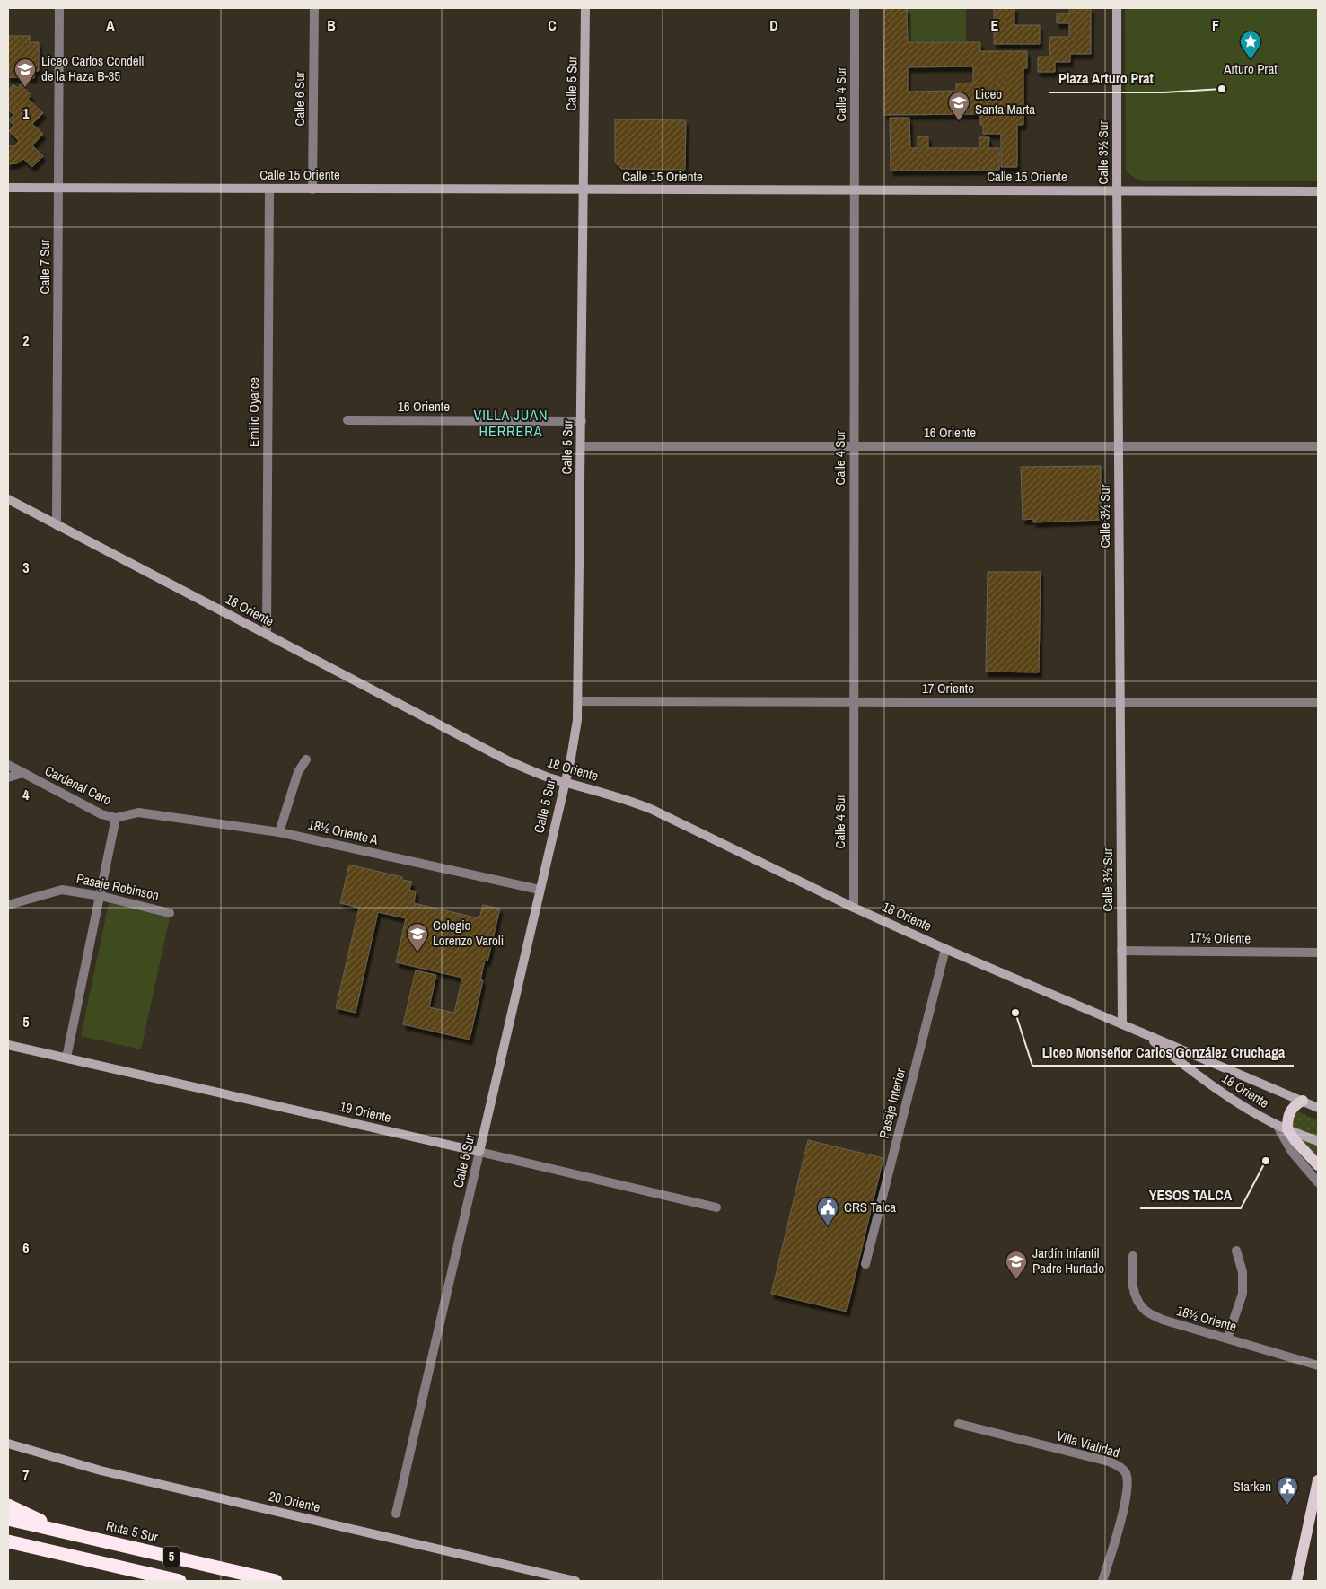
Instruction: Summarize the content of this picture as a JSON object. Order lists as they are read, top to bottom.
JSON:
{
  "streets": {
    "highway": ["Ruta 5 Sur", "5"],
    "street": [
      "Calle 5 Sur",
      "Calle 4 Sur",
      "Calle 6 Sur",
      "Calle 3½ Sur",
      "Calle 15 Oriente",
      "Calle 7 Sur",
      "16 Oriente",
      "Emilio Oyarce",
      "18 Oriente",
      "17 Oriente",
      "Cardenal Caro",
      "18½ Oriente A",
      "Pasaje Robinson",
      "17½ Oriente",
      "Pasaje Interior",
      "19 Oriente",
      "18½ Oriente",
      "Villa Vialidad",
      "20 Oriente"
    ]
  },
  "crossings": [
    ["Calle 5 Sur", "Calle 15 Oriente"],
    ["Calle 5 Sur", "16 Oriente"],
    ["Calle 5 Sur", "18 Oriente"],
    ["Calle 5 Sur", "17 Oriente"],
    ["Calle 5 Sur", "18½ Oriente A"],
    ["Calle 5 Sur", "19 Oriente"],
    ["Calle 4 Sur", "Calle 15 Oriente"],
    ["Calle 4 Sur", "16 Oriente"],
    ["Calle 4 Sur", "18 Oriente"],
    ["Calle 4 Sur", "17 Oriente"],
    ["Calle 6 Sur", "Calle 15 Oriente"],
    ["Calle 3½ Sur", "Calle 15 Oriente"],
    ["Calle 3½ Sur", "16 Oriente"],
    ["Calle 3½ Sur", "18 Oriente"],
    ["Calle 3½ Sur", "17 Oriente"],
    ["Calle 3½ Sur", "17½ Oriente"],
    ["Calle 15 Oriente", "Calle 7 Sur"],
    ["Calle 15 Oriente", "Emilio Oyarce"],
    ["Calle 7 Sur", "18 Oriente"],
    ["Emilio Oyarce", "18 Oriente"],
    ["18 Oriente", "Pasaje Interior"],
    ["Cardenal Caro", "18½ Oriente A"]
  ],
  "districts": ["VILLA JUAN HERRERA"],
  "places": {
    "place": ["Arturo Prat"],
    "school or university": [
      "Liceo Carlos Condell de la Haza B-35",
      "Liceo Santa Marta",
      "Colegio Lorenzo Varoli",
      "Jardín Infantil Padre Hurtado"
    ],
    "other": ["Plaza Arturo Prat", "Liceo Monseñor Carlos González Cruchaga", "YESOS TALCA"],
    "public building": ["CRS Talca", "Starken"]
  },
  "grid": {
    "columns": [
      "A",
      "B",
      "C",
      "D",
      "E",
      "F"
    ],
    "rows": [
      "1",
      "2",
      "3",
      "4",
      "5",
      "6",
      "7"
    ]
  }
}
